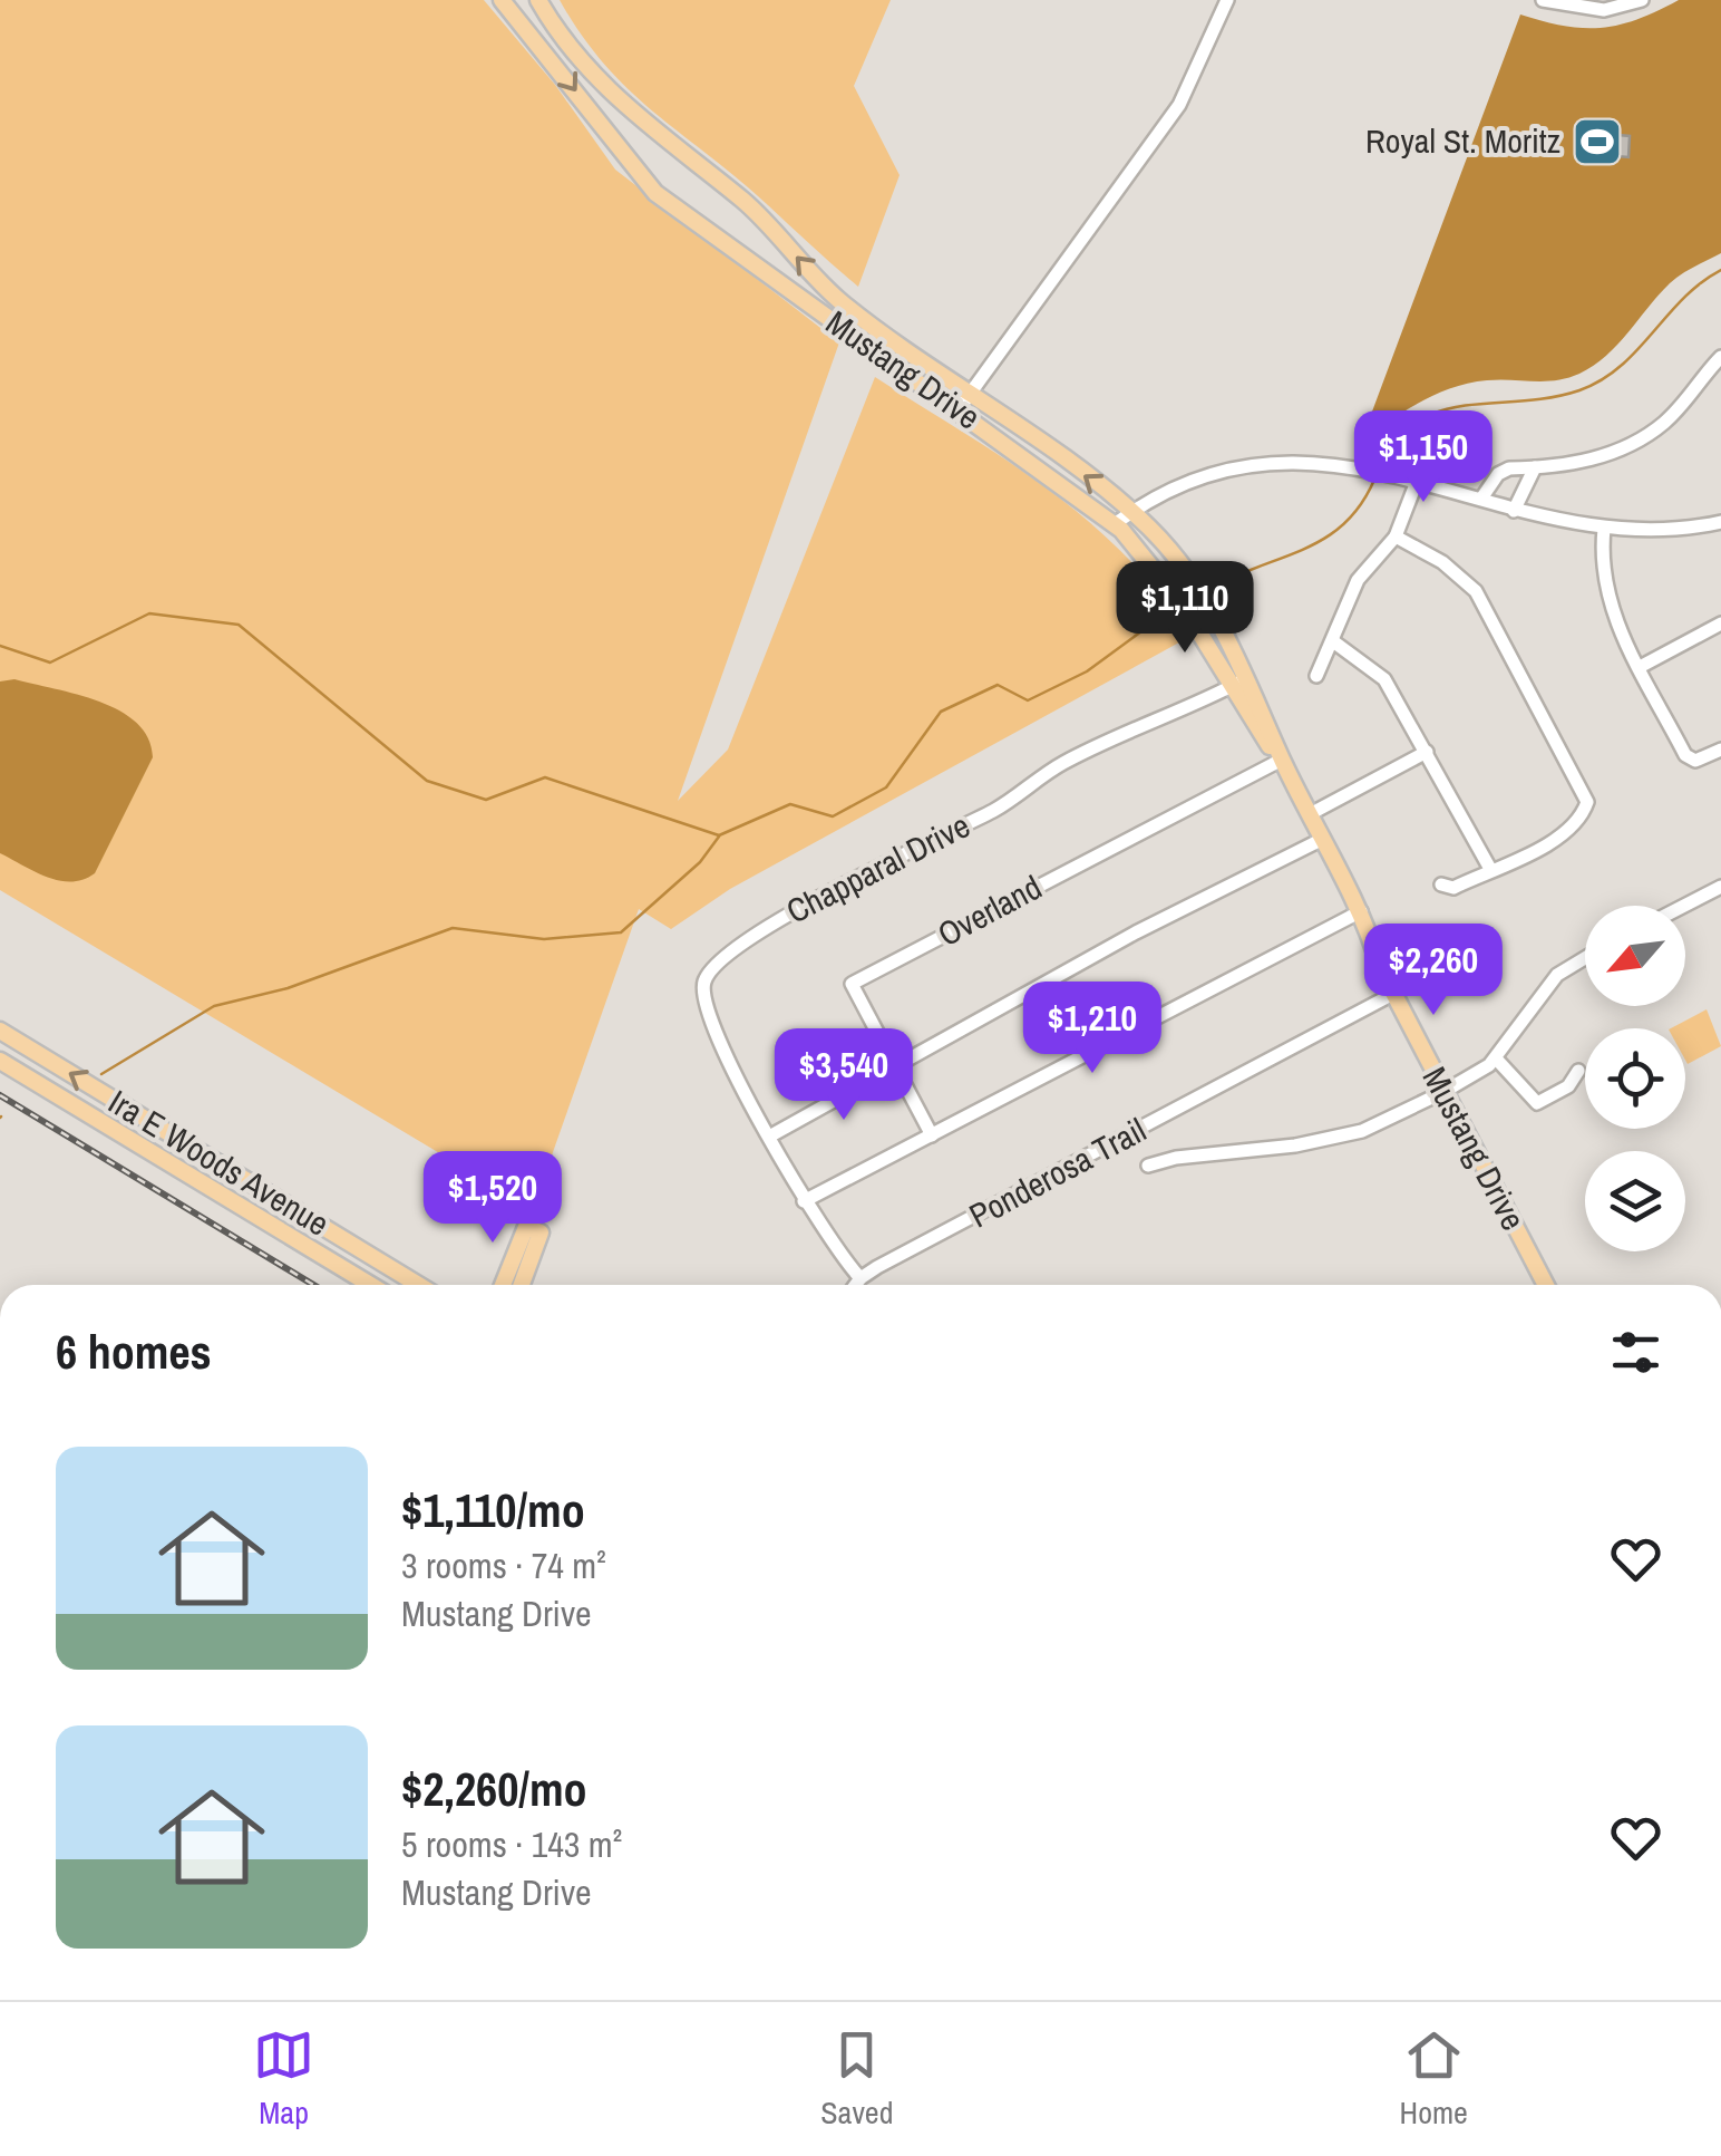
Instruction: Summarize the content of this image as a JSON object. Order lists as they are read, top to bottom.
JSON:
{
  "streets": {
    "main road": ["Mustang Drive", "Ira E Woods Avenue"],
    "street": ["Chapparal Drive", "Overland", "Ponderosa Trail"]
  },
  "crossings": [
    ["Mustang Drive", "Chapparal Drive"],
    ["Mustang Drive", "Overland"],
    ["Mustang Drive", "Ponderosa Trail"],
    ["Chapparal Drive", "Ponderosa Trail"]
  ],
  "places": {
    "sports": ["Royal St. Moritz"]
  },
  "north": "bottom left",
  "page": {
    "price": [
      "$1,150",
      "$1,110",
      "$2,260",
      "$1,210",
      "$3,540",
      "$1,520"
    ],
    "heading": "6 homes",
    "list": [
      {
        "name": "$1,110/mo",
        "note": "3 rooms · 74 m² · Mustang Drive"
      },
      {
        "name": "$2,260/mo",
        "note": "5 rooms · 143 m² · Mustang Drive"
      }
    ],
    "tabs": ["Map", "Saved", "Home"]
  }
}
